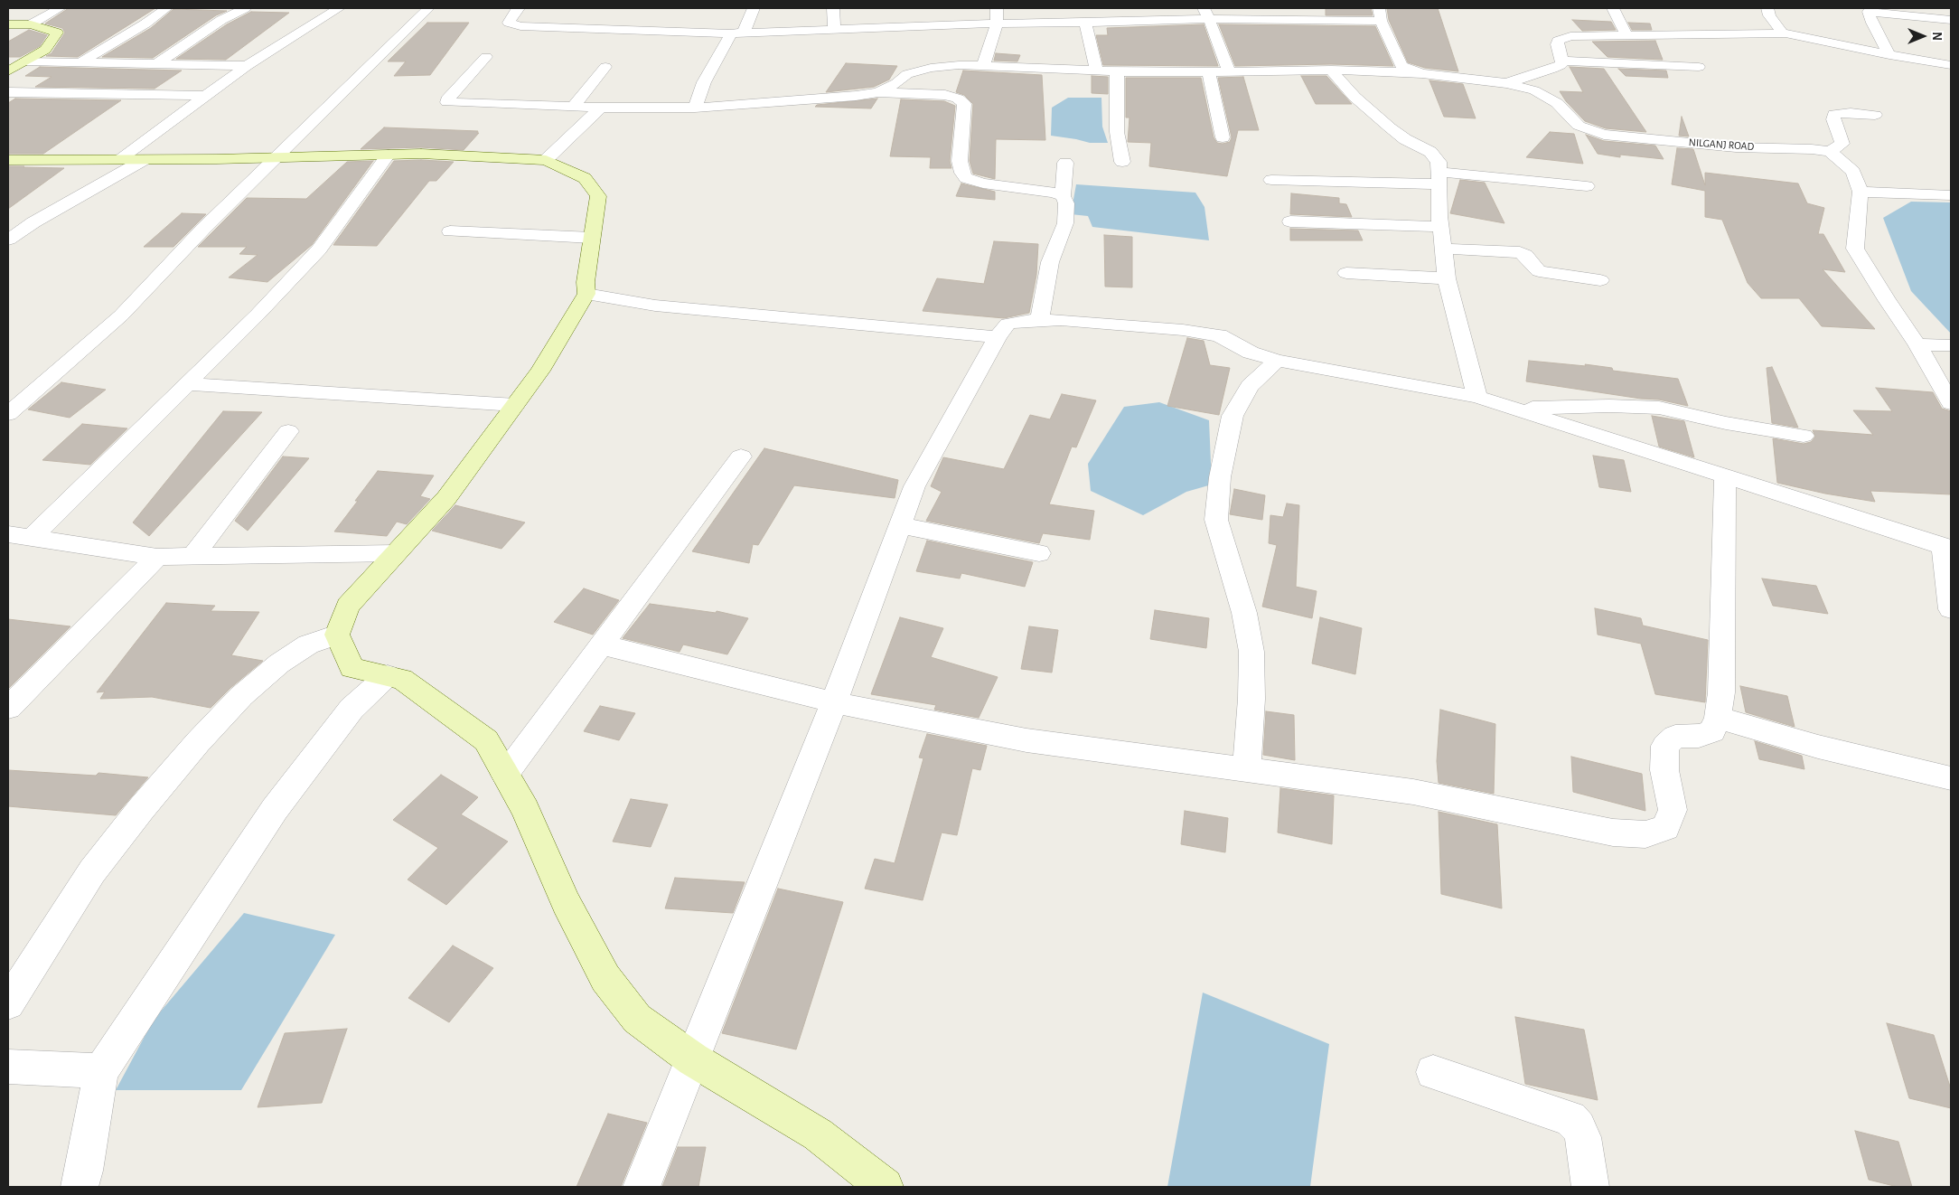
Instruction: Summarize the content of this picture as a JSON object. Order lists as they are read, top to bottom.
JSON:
{
  "streets": {
    "street": ["NILGANJ ROAD"]
  },
  "north": "right"
}
